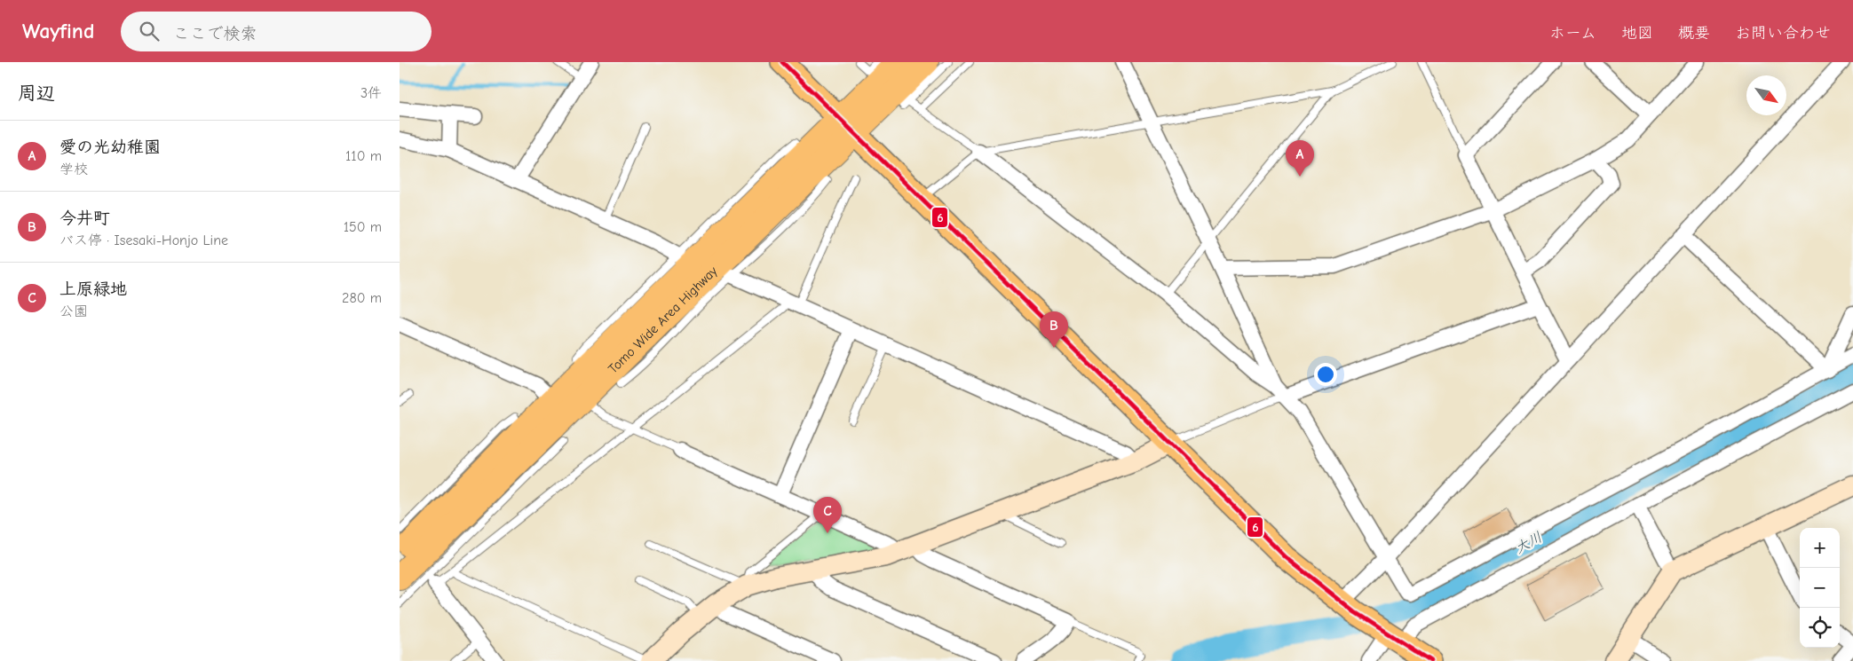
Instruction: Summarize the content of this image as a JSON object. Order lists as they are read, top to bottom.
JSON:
{
  "streets": {
    "highway": ["Tomo Wide Area Highway"]
  },
  "water": ["大川"],
  "lines": ["transit line 6"],
  "north": "bottom right",
  "page": {
    "header": "Wayfind",
    "search": "ここで検索",
    "nav": [
      "ホーム",
      "地図",
      "概要",
      "お問い合わせ"
    ],
    "heading": ["周辺", "3件"],
    "list": [
      {
        "mark": "A",
        "name": "愛の光幼稚園",
        "note": "学校",
        "value": "110 m"
      },
      {
        "mark": "B",
        "name": "今井町",
        "note": "バス停 · Isesaki-Honjo Line",
        "value": "150 m"
      },
      {
        "mark": "C",
        "name": "上原緑地",
        "note": "公園",
        "value": "280 m"
      }
    ],
    "pins": ["A", "B", "C"],
    "map_buttons": ["+", "−"]
  }
}
